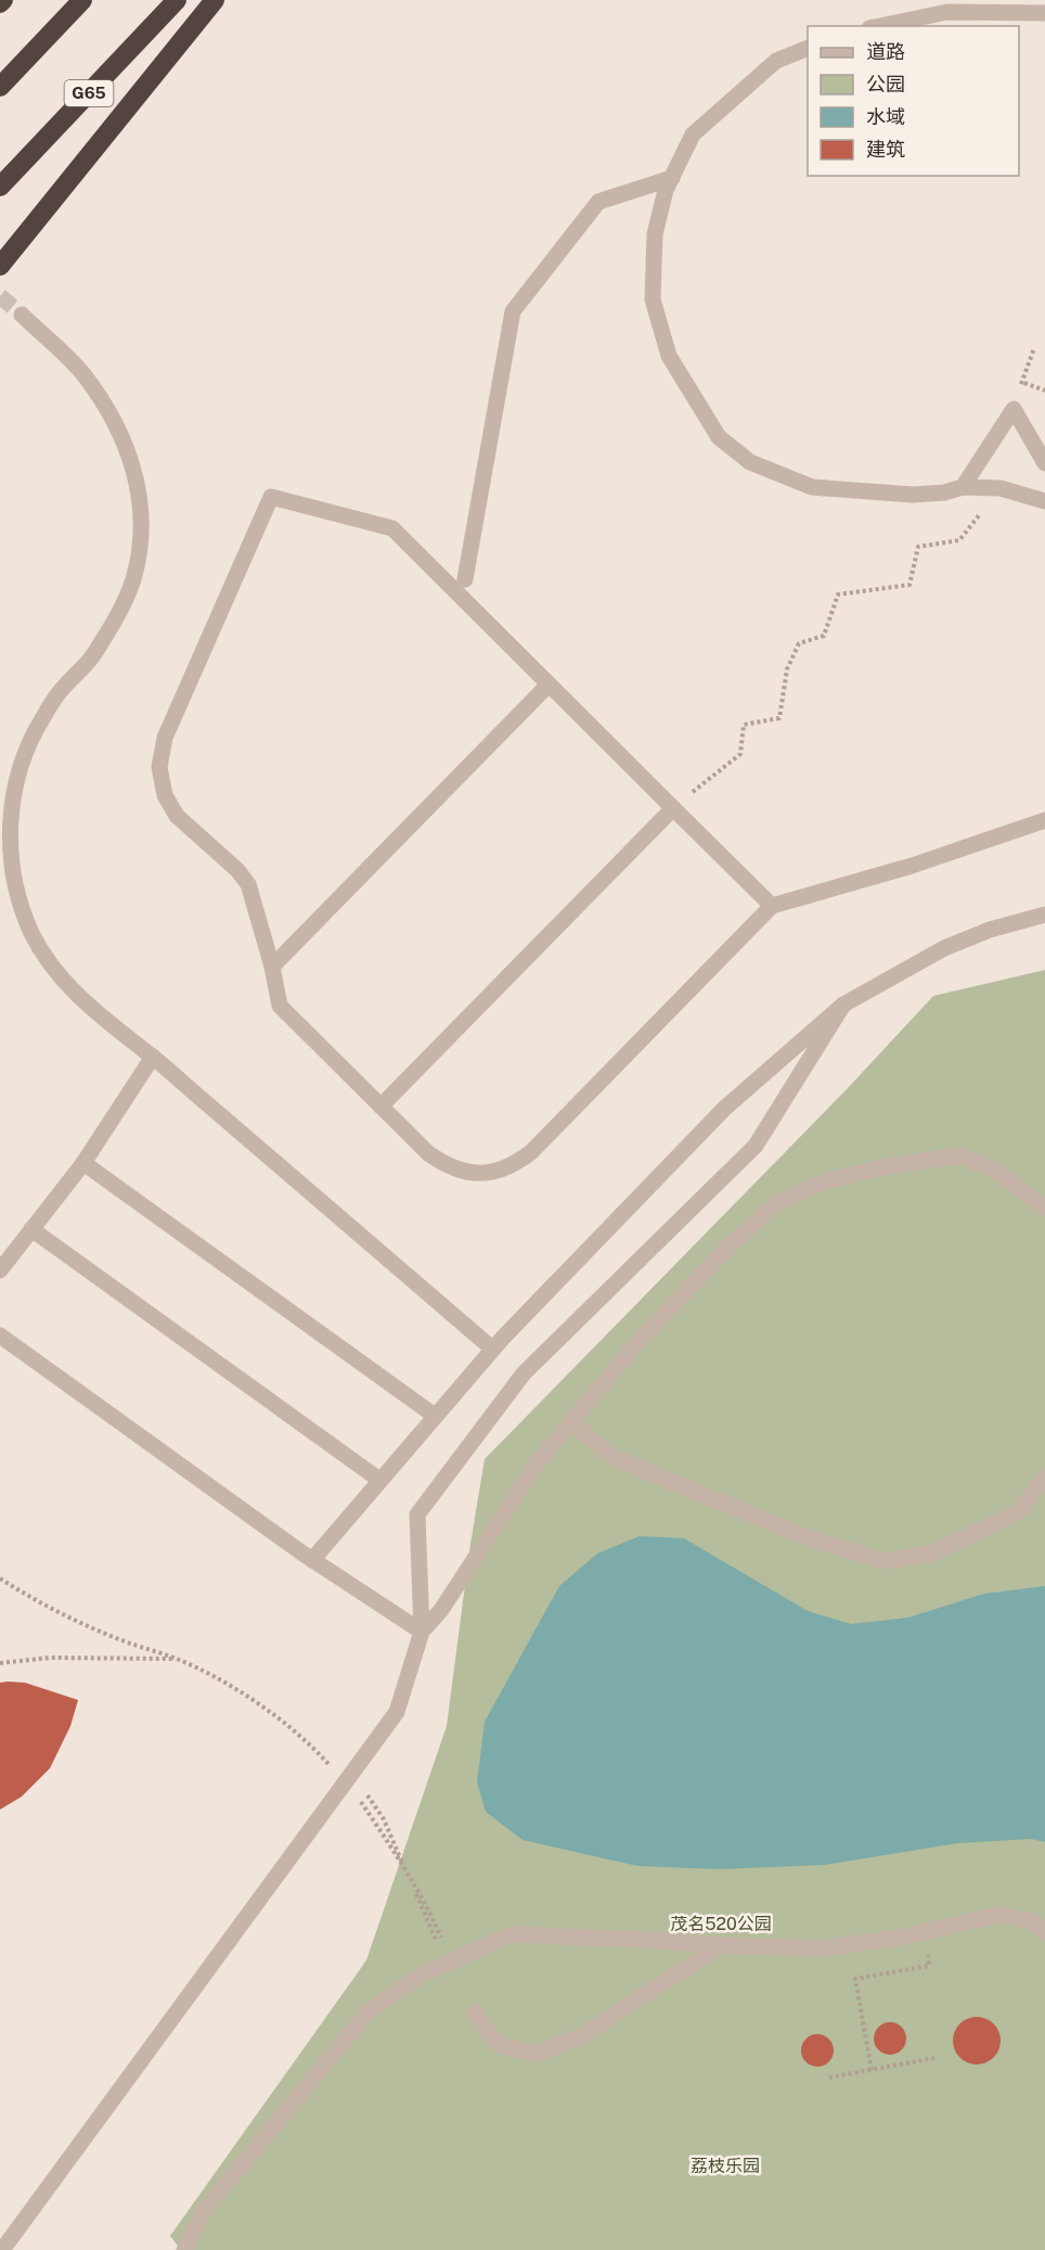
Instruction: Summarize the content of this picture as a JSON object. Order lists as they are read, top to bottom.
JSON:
{
  "streets": {
    "highway": ["G65"]
  },
  "parks": ["茂名520公园", "荔枝乐园"],
  "legend": [
    "道路",
    "公园",
    "水域",
    "建筑"
  ]
}
